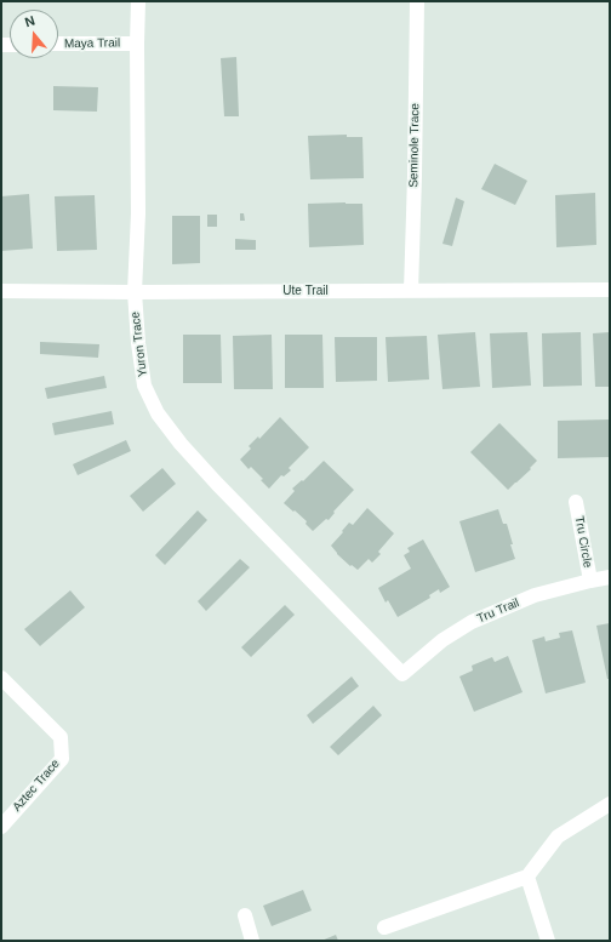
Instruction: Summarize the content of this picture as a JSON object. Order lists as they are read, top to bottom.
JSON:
{
  "streets": {
    "street": [
      "Maya Trail",
      "Seminole Trace",
      "Ute Trail",
      "Yuron Trace",
      "Tru Circle",
      "Tru Trail",
      "Aztec Trace"
    ]
  },
  "crossings": [
    ["Maya Trail", "Yuron Trace"],
    ["Seminole Trace", "Ute Trail"],
    ["Ute Trail", "Yuron Trace"],
    ["Yuron Trace", "Tru Trail"],
    ["Tru Circle", "Tru Trail"]
  ],
  "north": "top"
}
